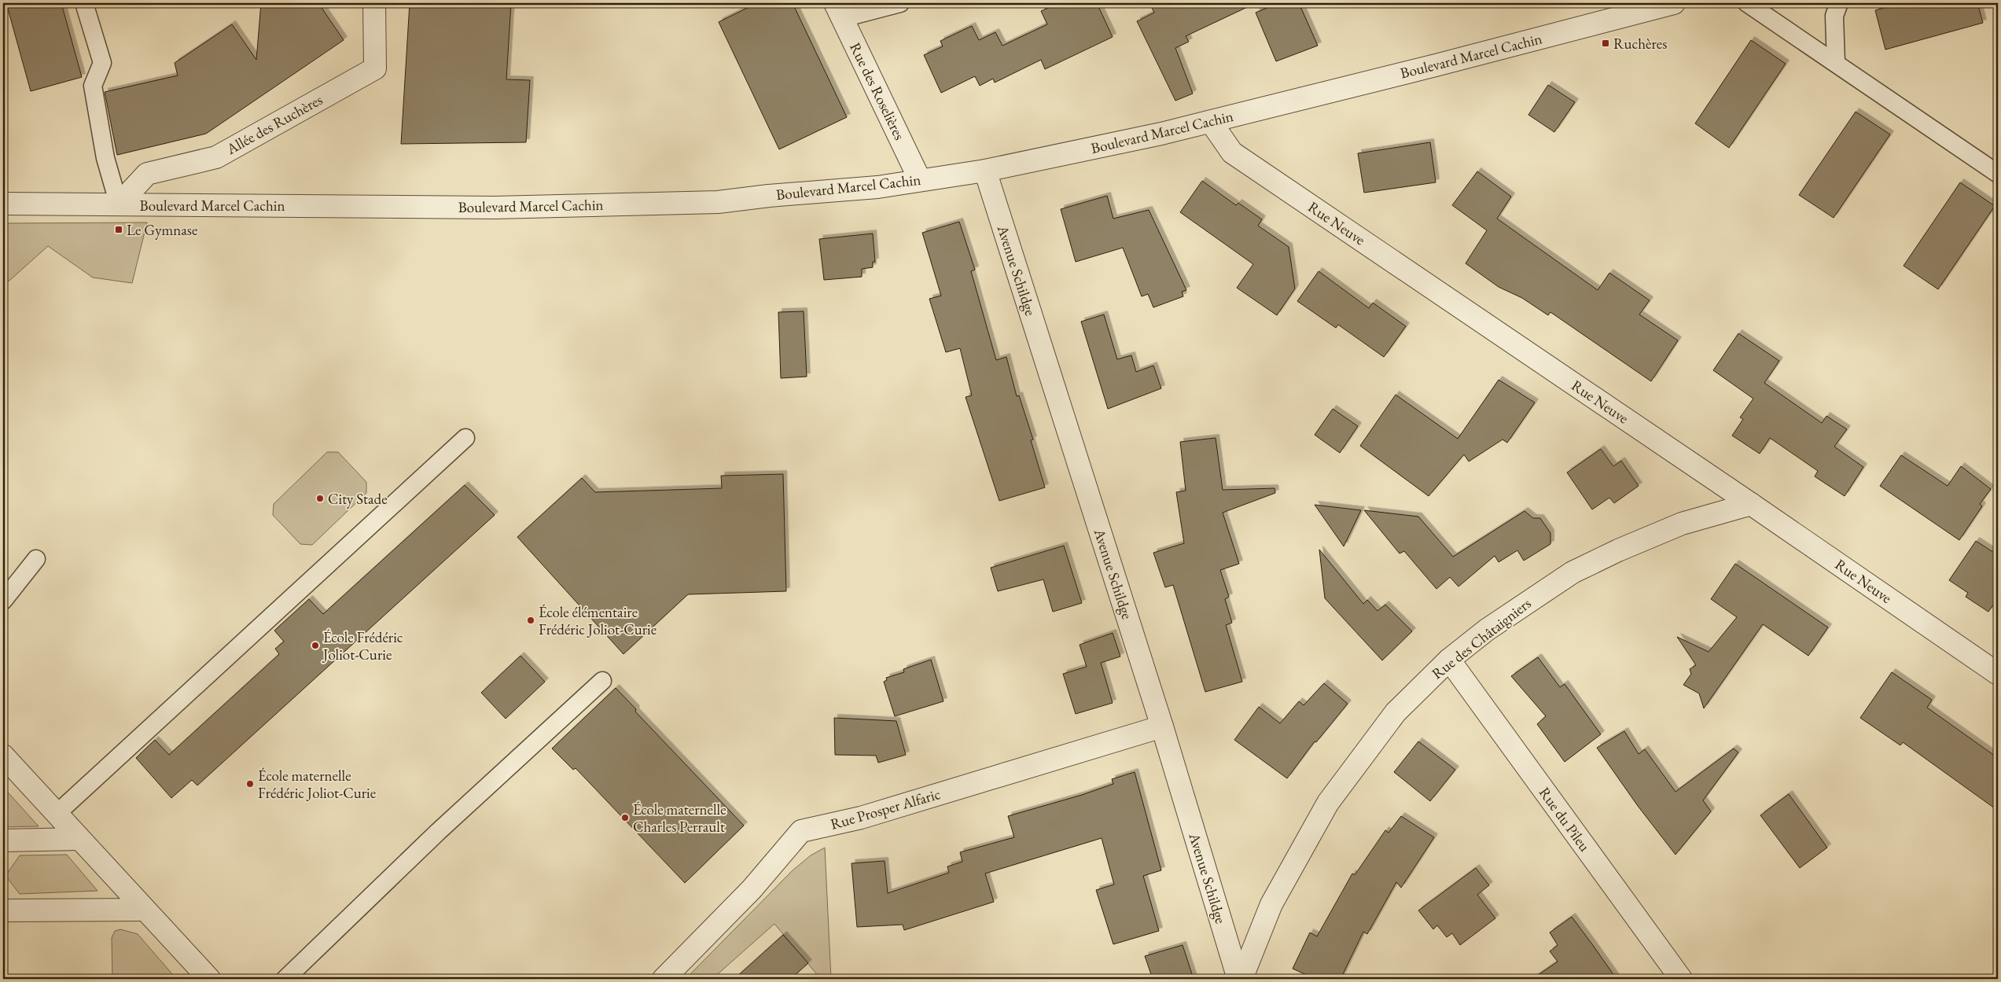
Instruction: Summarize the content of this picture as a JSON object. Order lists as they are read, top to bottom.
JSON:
{
  "streets": {
    "street": [
      "Boulevard Marcel Cachin",
      "Rue des Roselières",
      "Allée des Ruchères",
      "Rue Neuve",
      "Avenue Schildge",
      "Rue des Châtaigniers",
      "Rue Prosper Alfaric",
      "Rue du Pileu"
    ]
  },
  "crossings": [
    ["Boulevard Marcel Cachin", "Rue des Roselières"],
    ["Boulevard Marcel Cachin", "Allée des Ruchères"],
    ["Boulevard Marcel Cachin", "Rue Neuve"],
    ["Boulevard Marcel Cachin", "Avenue Schildge"],
    ["Rue Neuve", "Rue des Châtaigniers"],
    ["Avenue Schildge", "Rue Prosper Alfaric"],
    ["Rue des Châtaigniers", "Rue du Pileu"]
  ],
  "places": {
    "transit": ["Ruchères", "Le Gymnase"],
    "other": [
      "City Stade",
      "École élémentaire Frédéric Joliot-Curie",
      "École Frédéric Joliot-Curie",
      "École maternelle Frédéric Joliot-Curie",
      "École maternelle Charles Perrault"
    ]
  }
}
